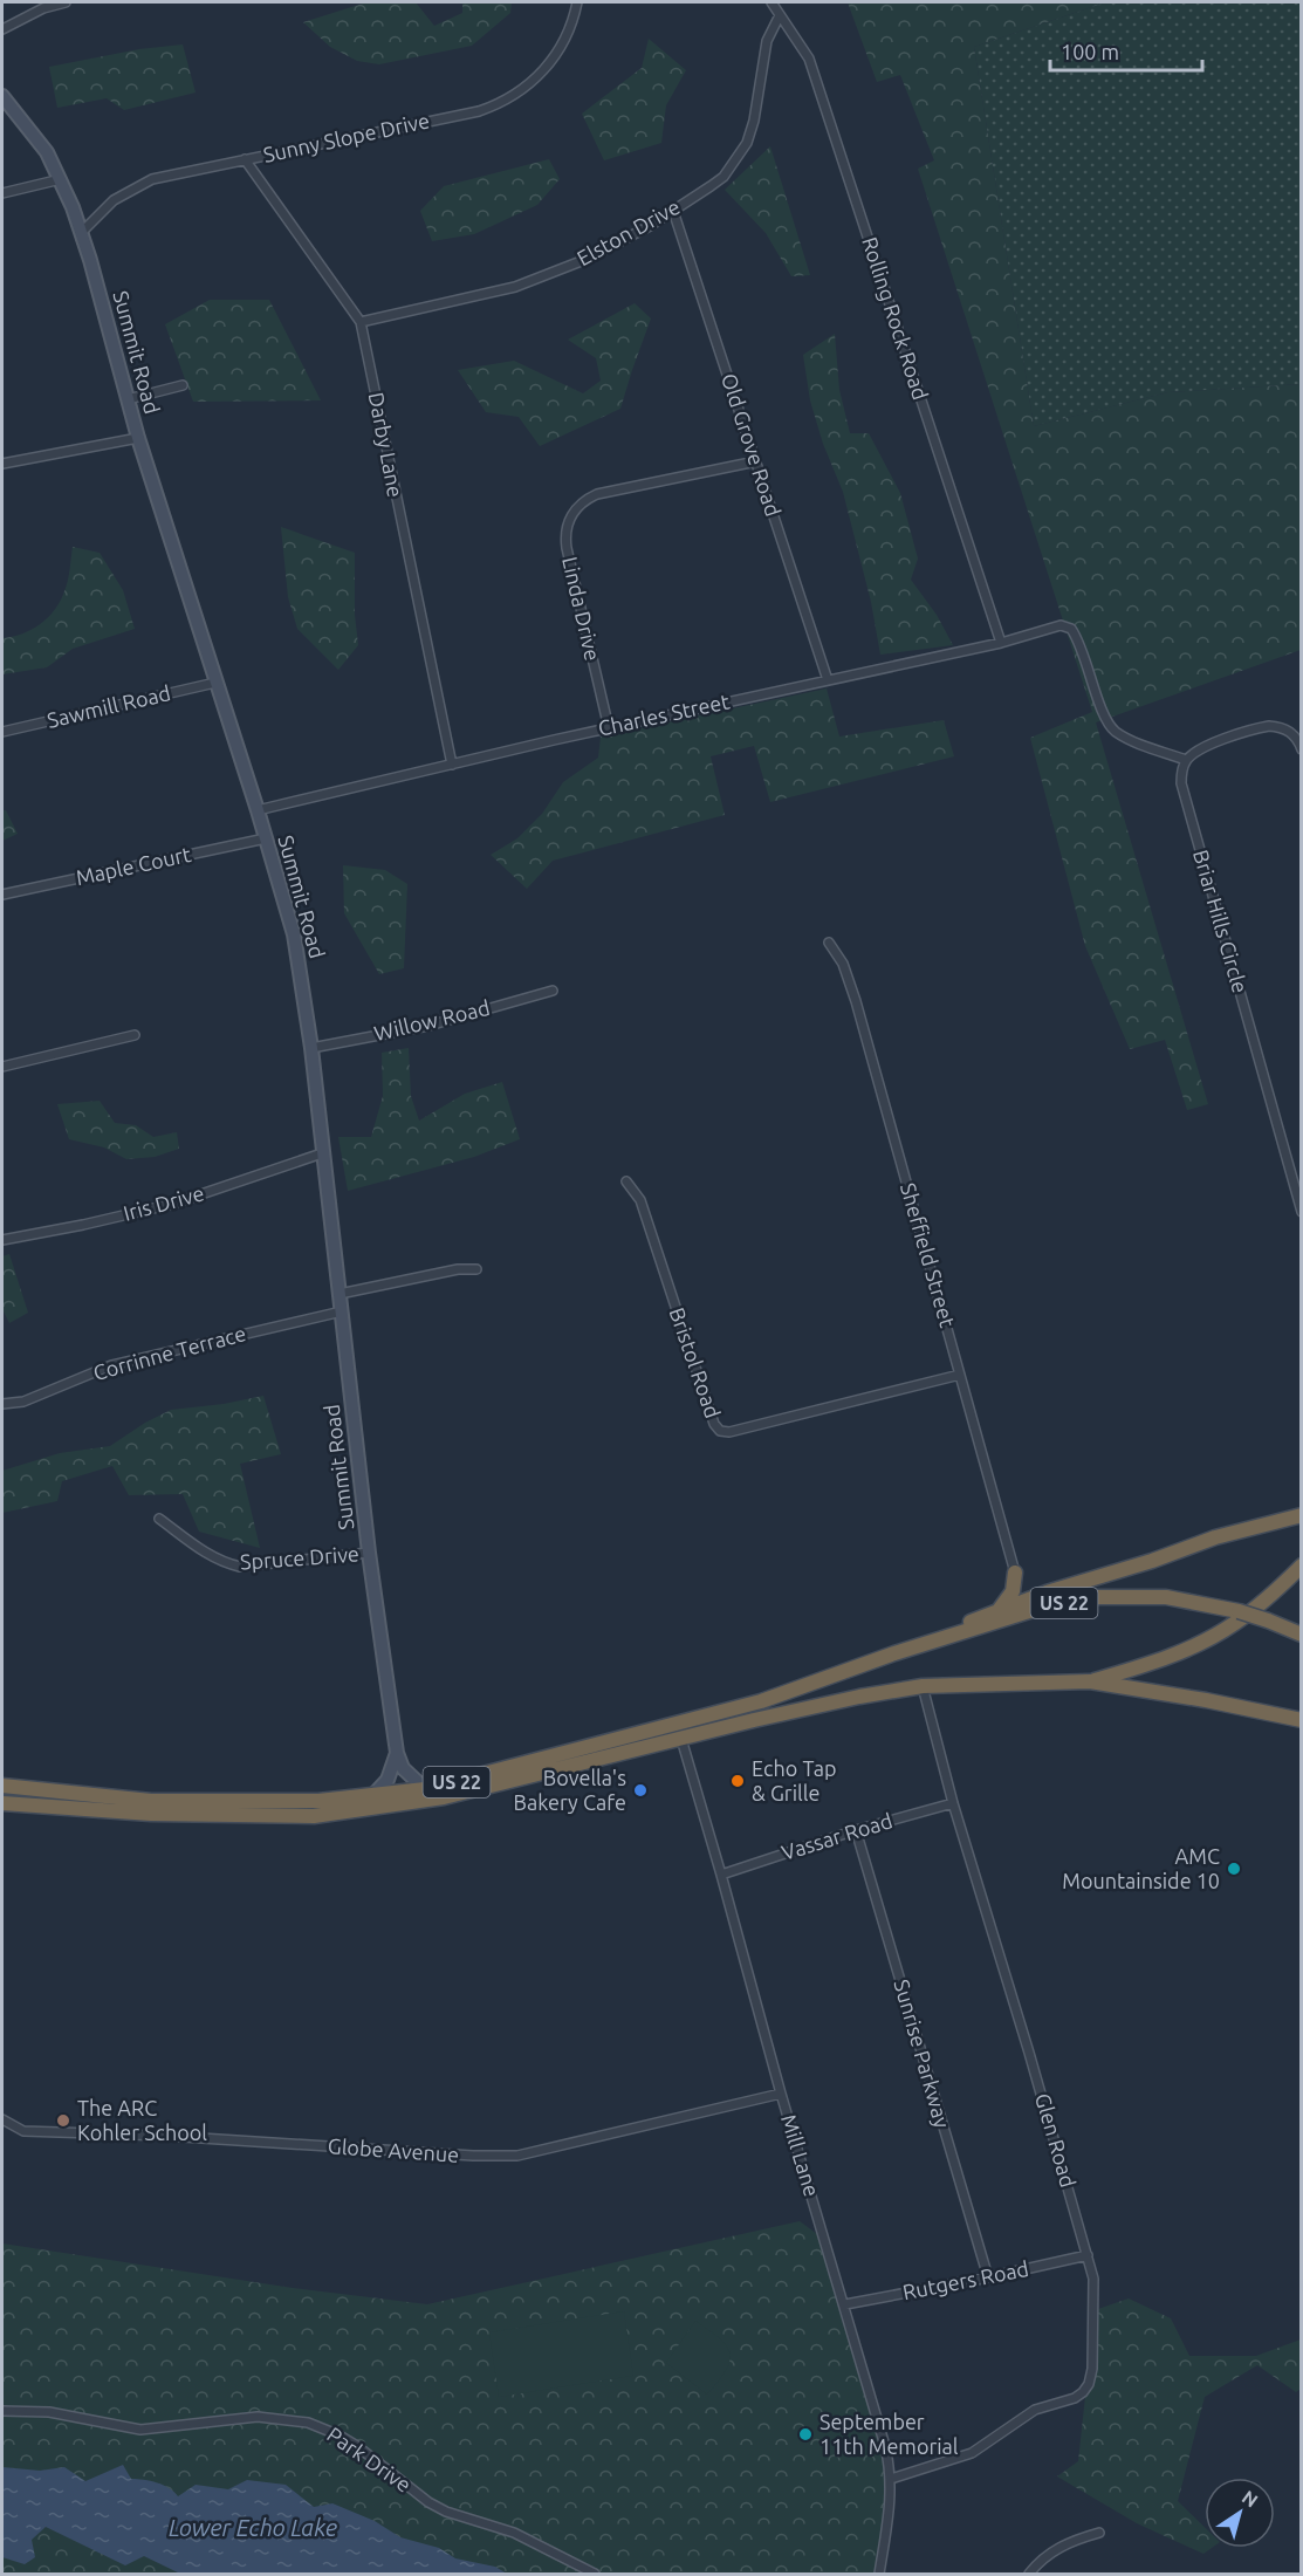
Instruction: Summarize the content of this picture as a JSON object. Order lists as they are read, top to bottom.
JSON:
{
  "streets": {
    "highway": ["US 22"],
    "main road": ["Summit Road"],
    "street": [
      "Sunny Slope Drive",
      "Elston Drive",
      "Rolling Rock Road",
      "Darby Lane",
      "Old Grove Road",
      "Linda Drive",
      "Sawmill Road",
      "Charles Street",
      "Maple Court",
      "Briar Hills Circle",
      "Willow Road",
      "Iris Drive",
      "Sheffield Street",
      "Corrinne Terrace",
      "Bristol Road",
      "Spruce Drive",
      "Vassar Road",
      "Sunrise Parkway",
      "Glen Road",
      "Globe Avenue",
      "Mill Lane",
      "Rutgers Road",
      "Park Drive"
    ]
  },
  "crossings": [
    ["Sunny Slope Drive", "Summit Road"],
    ["Sunny Slope Drive", "Darby Lane"],
    ["Elston Drive", "Rolling Rock Road"],
    ["Elston Drive", "Darby Lane"],
    ["Elston Drive", "Old Grove Road"],
    ["Rolling Rock Road", "Charles Street"],
    ["Summit Road", "Sawmill Road"],
    ["Summit Road", "Charles Street"],
    ["Summit Road", "Maple Court"],
    ["Summit Road", "Willow Road"],
    ["Summit Road", "Iris Drive"],
    ["Summit Road", "Corrinne Terrace"],
    ["Summit Road", "Spruce Drive"],
    ["Summit Road", "US 22"],
    ["Darby Lane", "Charles Street"],
    ["Old Grove Road", "Linda Drive"],
    ["Old Grove Road", "Charles Street"],
    ["Linda Drive", "Charles Street"],
    ["Charles Street", "Briar Hills Circle"],
    ["Sheffield Street", "Bristol Road"],
    ["US 22", "Glen Road"],
    ["US 22", "Mill Lane"],
    ["Vassar Road", "Sunrise Parkway"],
    ["Vassar Road", "Glen Road"],
    ["Vassar Road", "Mill Lane"],
    ["Sunrise Parkway", "Rutgers Road"],
    ["Glen Road", "Mill Lane"],
    ["Glen Road", "Rutgers Road"],
    ["Globe Avenue", "Mill Lane"],
    ["Mill Lane", "Rutgers Road"]
  ],
  "water": ["Lower Echo Lake"],
  "places": [
    "Echo Tap & Grille",
    "Bovella's Bakery Cafe",
    "AMC Mountainside 10",
    "The ARC Kohler School",
    "September 11th Memorial"
  ],
  "scale_bar": "100 m",
  "north": "top right"
}
